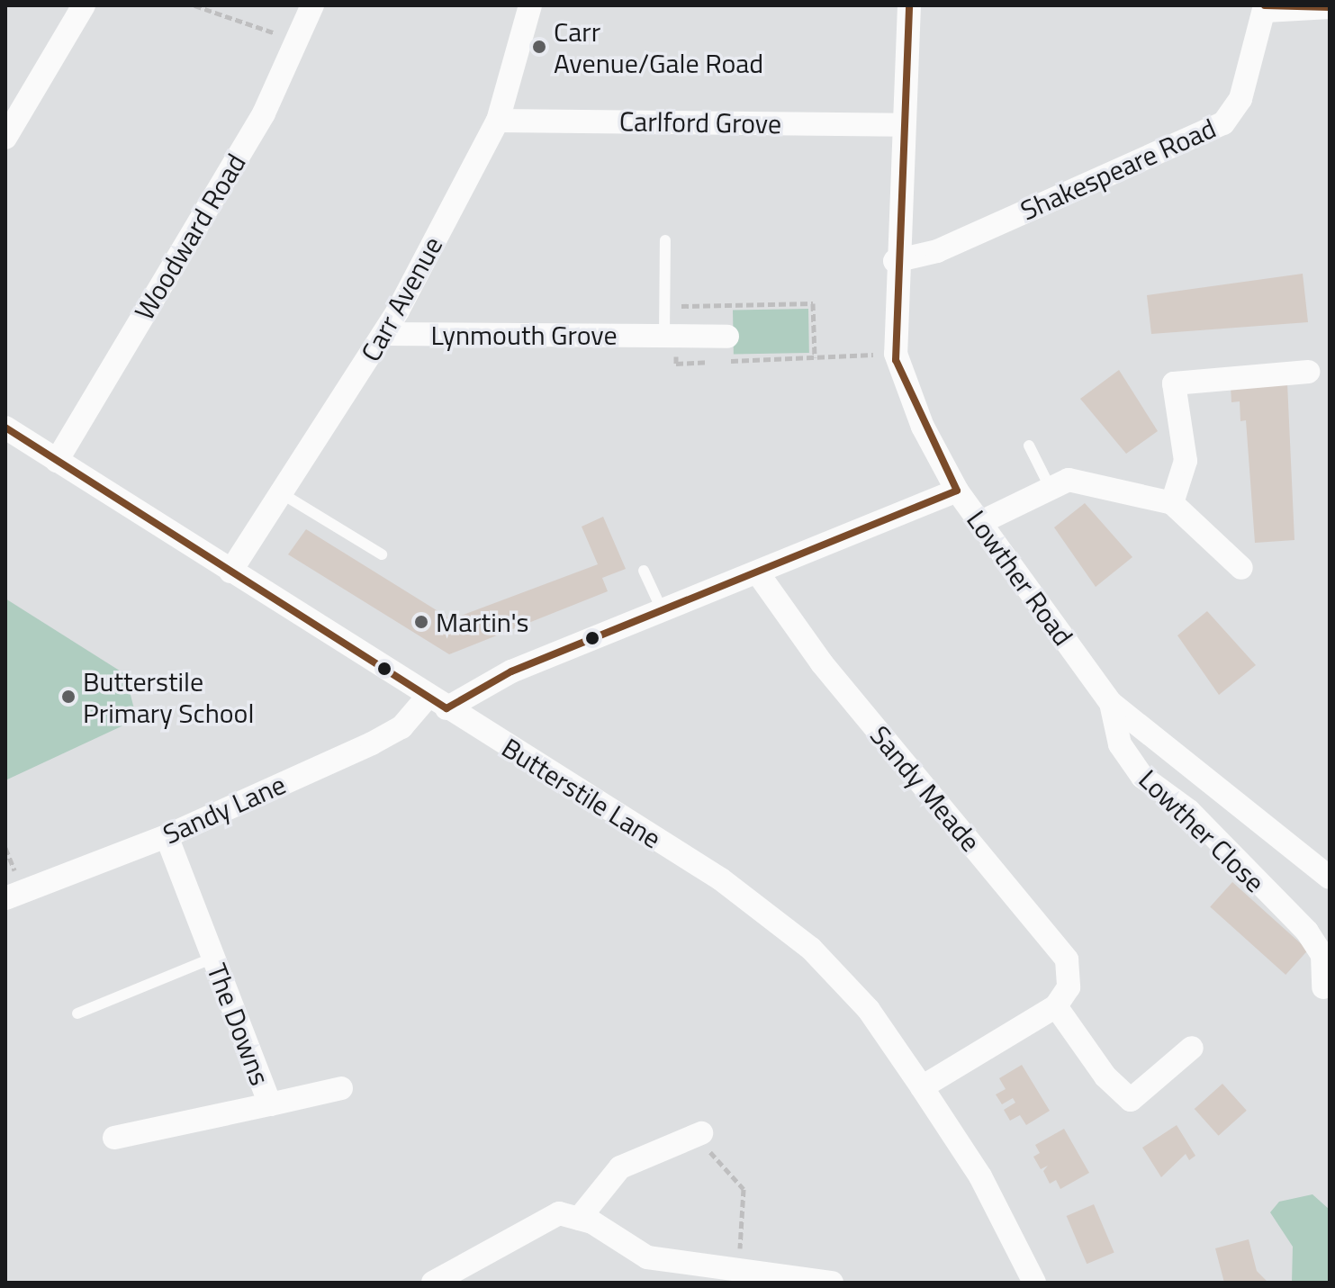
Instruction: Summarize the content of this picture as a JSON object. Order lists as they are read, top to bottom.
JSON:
{
  "streets": {
    "street": [
      "Carlford Grove",
      "Shakespeare Road",
      "Woodward Road",
      "Carr Avenue",
      "Lynmouth Grove",
      "Lowther Road",
      "Sandy Meade",
      "Butterstile Lane",
      "Sandy Lane",
      "Lowther Close",
      "The Downs"
    ]
  },
  "crossings": [
    ["Carlford Grove", "Carr Avenue"],
    ["Carlford Grove", "Lowther Road"],
    ["Shakespeare Road", "Lowther Road"],
    ["Woodward Road", "Butterstile Lane"],
    ["Carr Avenue", "Lynmouth Grove"],
    ["Carr Avenue", "Butterstile Lane"],
    ["Lowther Road", "Sandy Lane"],
    ["Lowther Road", "Lowther Close"],
    ["Sandy Meade", "Sandy Lane"],
    ["Butterstile Lane", "Sandy Lane"],
    ["Sandy Lane", "The Downs"]
  ],
  "places": ["Carr Avenue/Gale Road", "Martin's", "Butterstile Primary School"]
}
